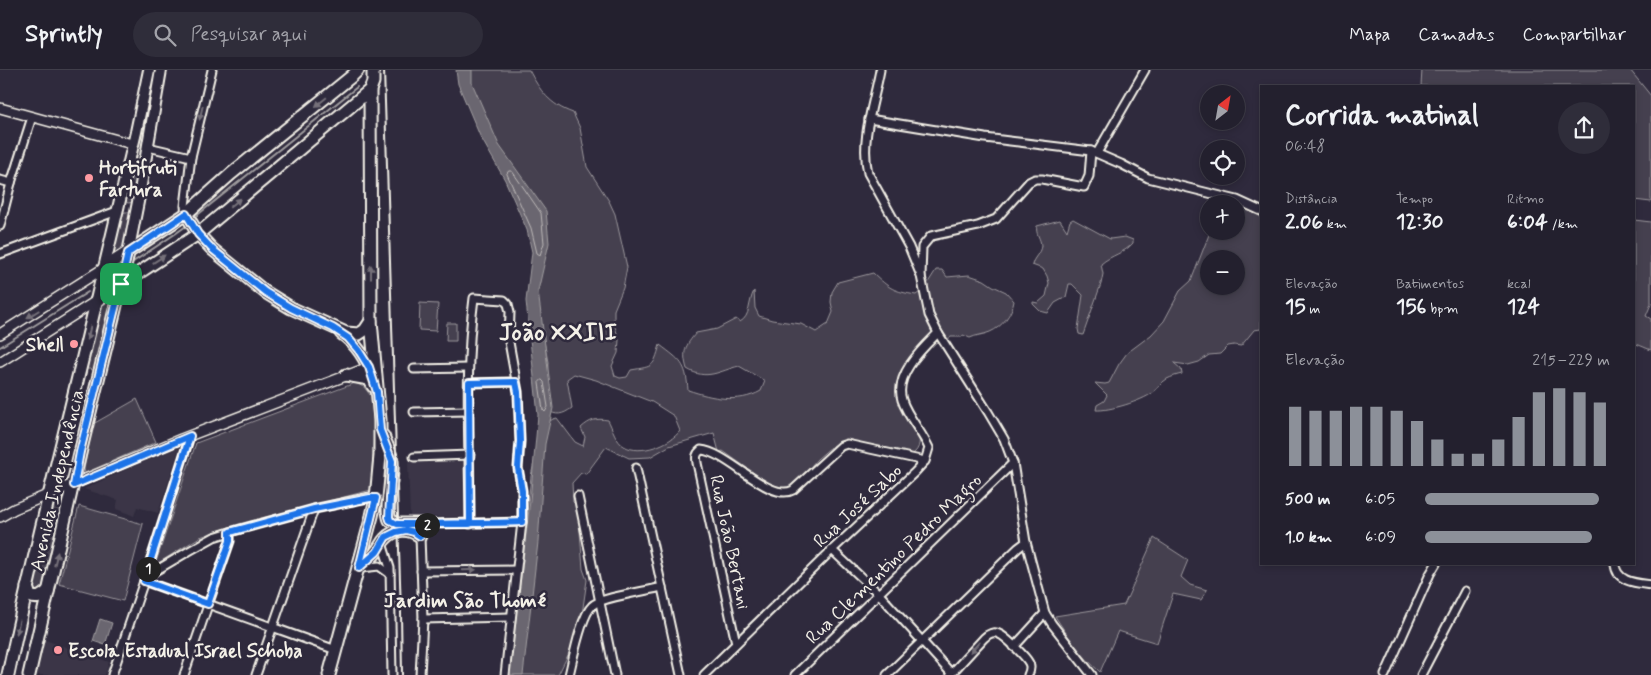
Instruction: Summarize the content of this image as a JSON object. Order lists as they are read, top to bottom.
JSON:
{
  "streets": {
    "main road": ["Avenida Independência"],
    "street": ["Rua José Sabo", "Rua João Bertani", "Rua Clementino Pedro Magro"]
  },
  "crossings": [
    ["Rua José Sabo", "Rua João Bertani"]
  ],
  "districts": ["João XXIII", "Jardim São Thomé"],
  "places": ["Hortifruti Fartura", "Shell", "Escola Estadual Israel Schoba"],
  "north": "top right",
  "page": {
    "header": "Sprintly",
    "search": "Pesquisar aqui",
    "nav": ["Mapa", "Camadas", "Compartilhar"],
    "map_buttons": ["+", "−"],
    "heading": ["Corrida matinal", "06:48"],
    "stats": [
      ["Distância", "2.06 km"],
      ["Tempo", "12:30"],
      ["Ritmo", "6:04 /km"],
      ["Elevação", "15 m"],
      ["Batimentos", "156 bpm"],
      ["kcal", "124"]
    ],
    "chart": ["Elevação", "215–229 m"],
    "list": [
      {
        "name": "500 m",
        "note": "6:05"
      },
      {
        "name": "1.0 km",
        "note": "6:09"
      }
    ],
    "pins": ["2", "1"]
  }
}
